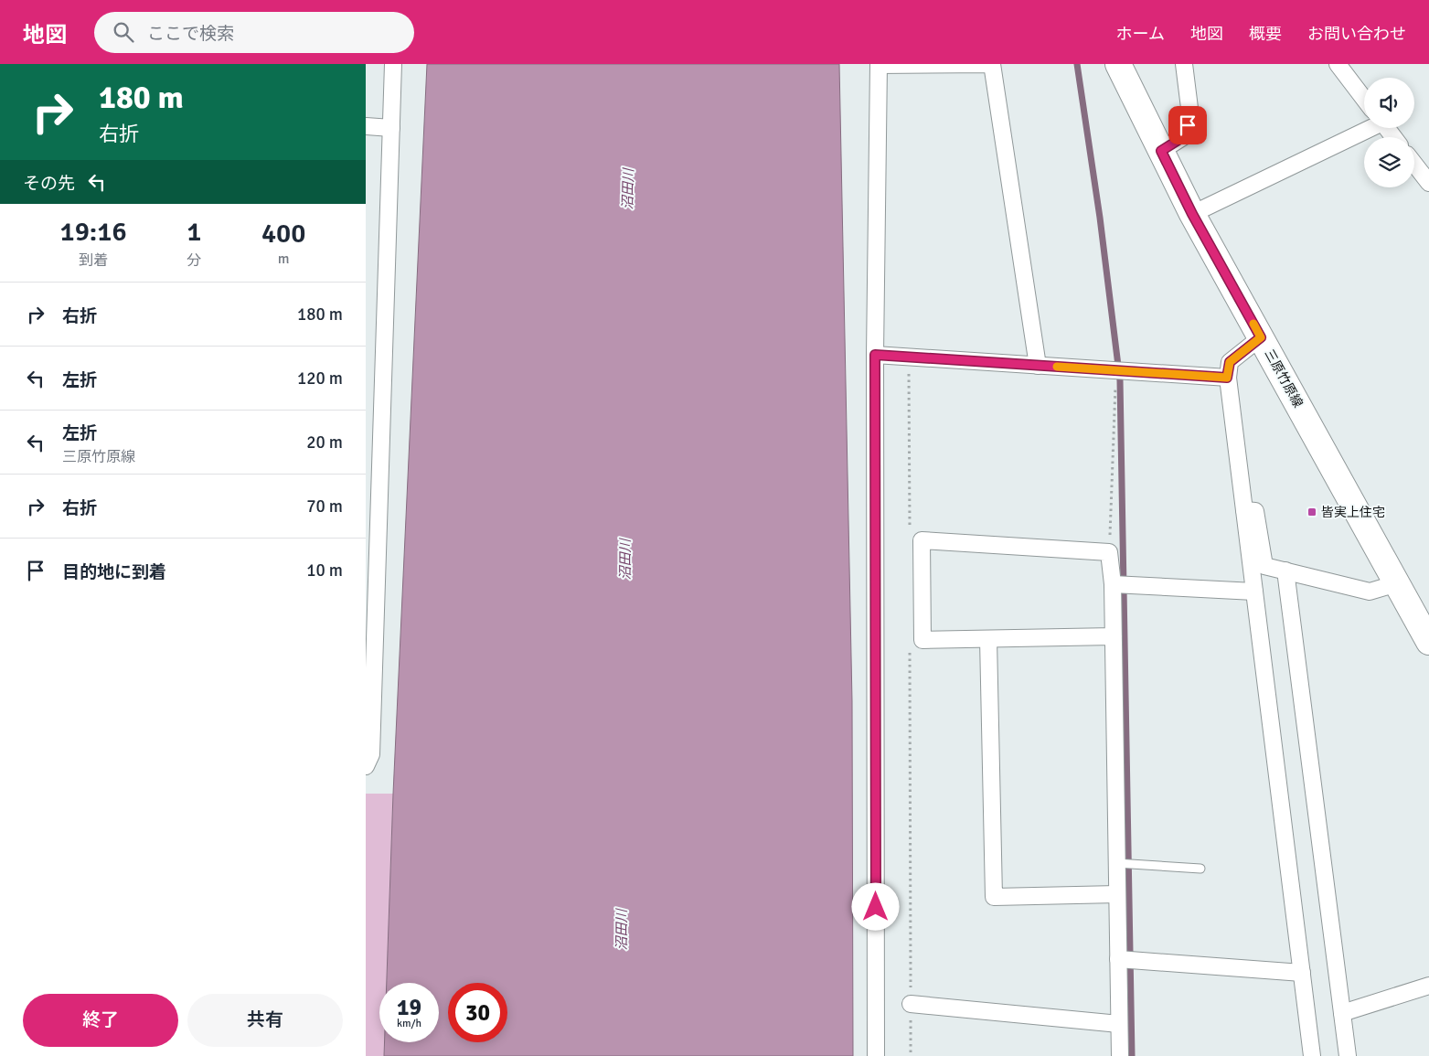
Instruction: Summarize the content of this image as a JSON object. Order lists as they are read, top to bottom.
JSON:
{
  "streets": {
    "main road": ["三原竹原線"]
  },
  "water": ["沼田川"],
  "places": {
    "transit": ["皆実上住宅"]
  },
  "page": {
    "header": "地図",
    "search": "ここで検索",
    "nav": [
      "ホーム",
      "地図",
      "概要",
      "お問い合わせ"
    ],
    "turn": ["180 m", "右折"],
    "then": "その先",
    "eta": [
      "19:16",
      "到着",
      "1",
      "分",
      "400",
      "m"
    ],
    "list": [
      {
        "name": "右折",
        "value": "180 m"
      },
      {
        "name": "左折",
        "value": "120 m"
      },
      {
        "name": "左折",
        "note": "三原竹原線",
        "value": "20 m"
      },
      {
        "name": "右折",
        "value": "70 m"
      },
      {
        "name": "目的地に到着",
        "value": "10 m"
      }
    ],
    "speed": "19 km/h",
    "limit": "30",
    "buttons": ["終了", "共有"]
  }
}
